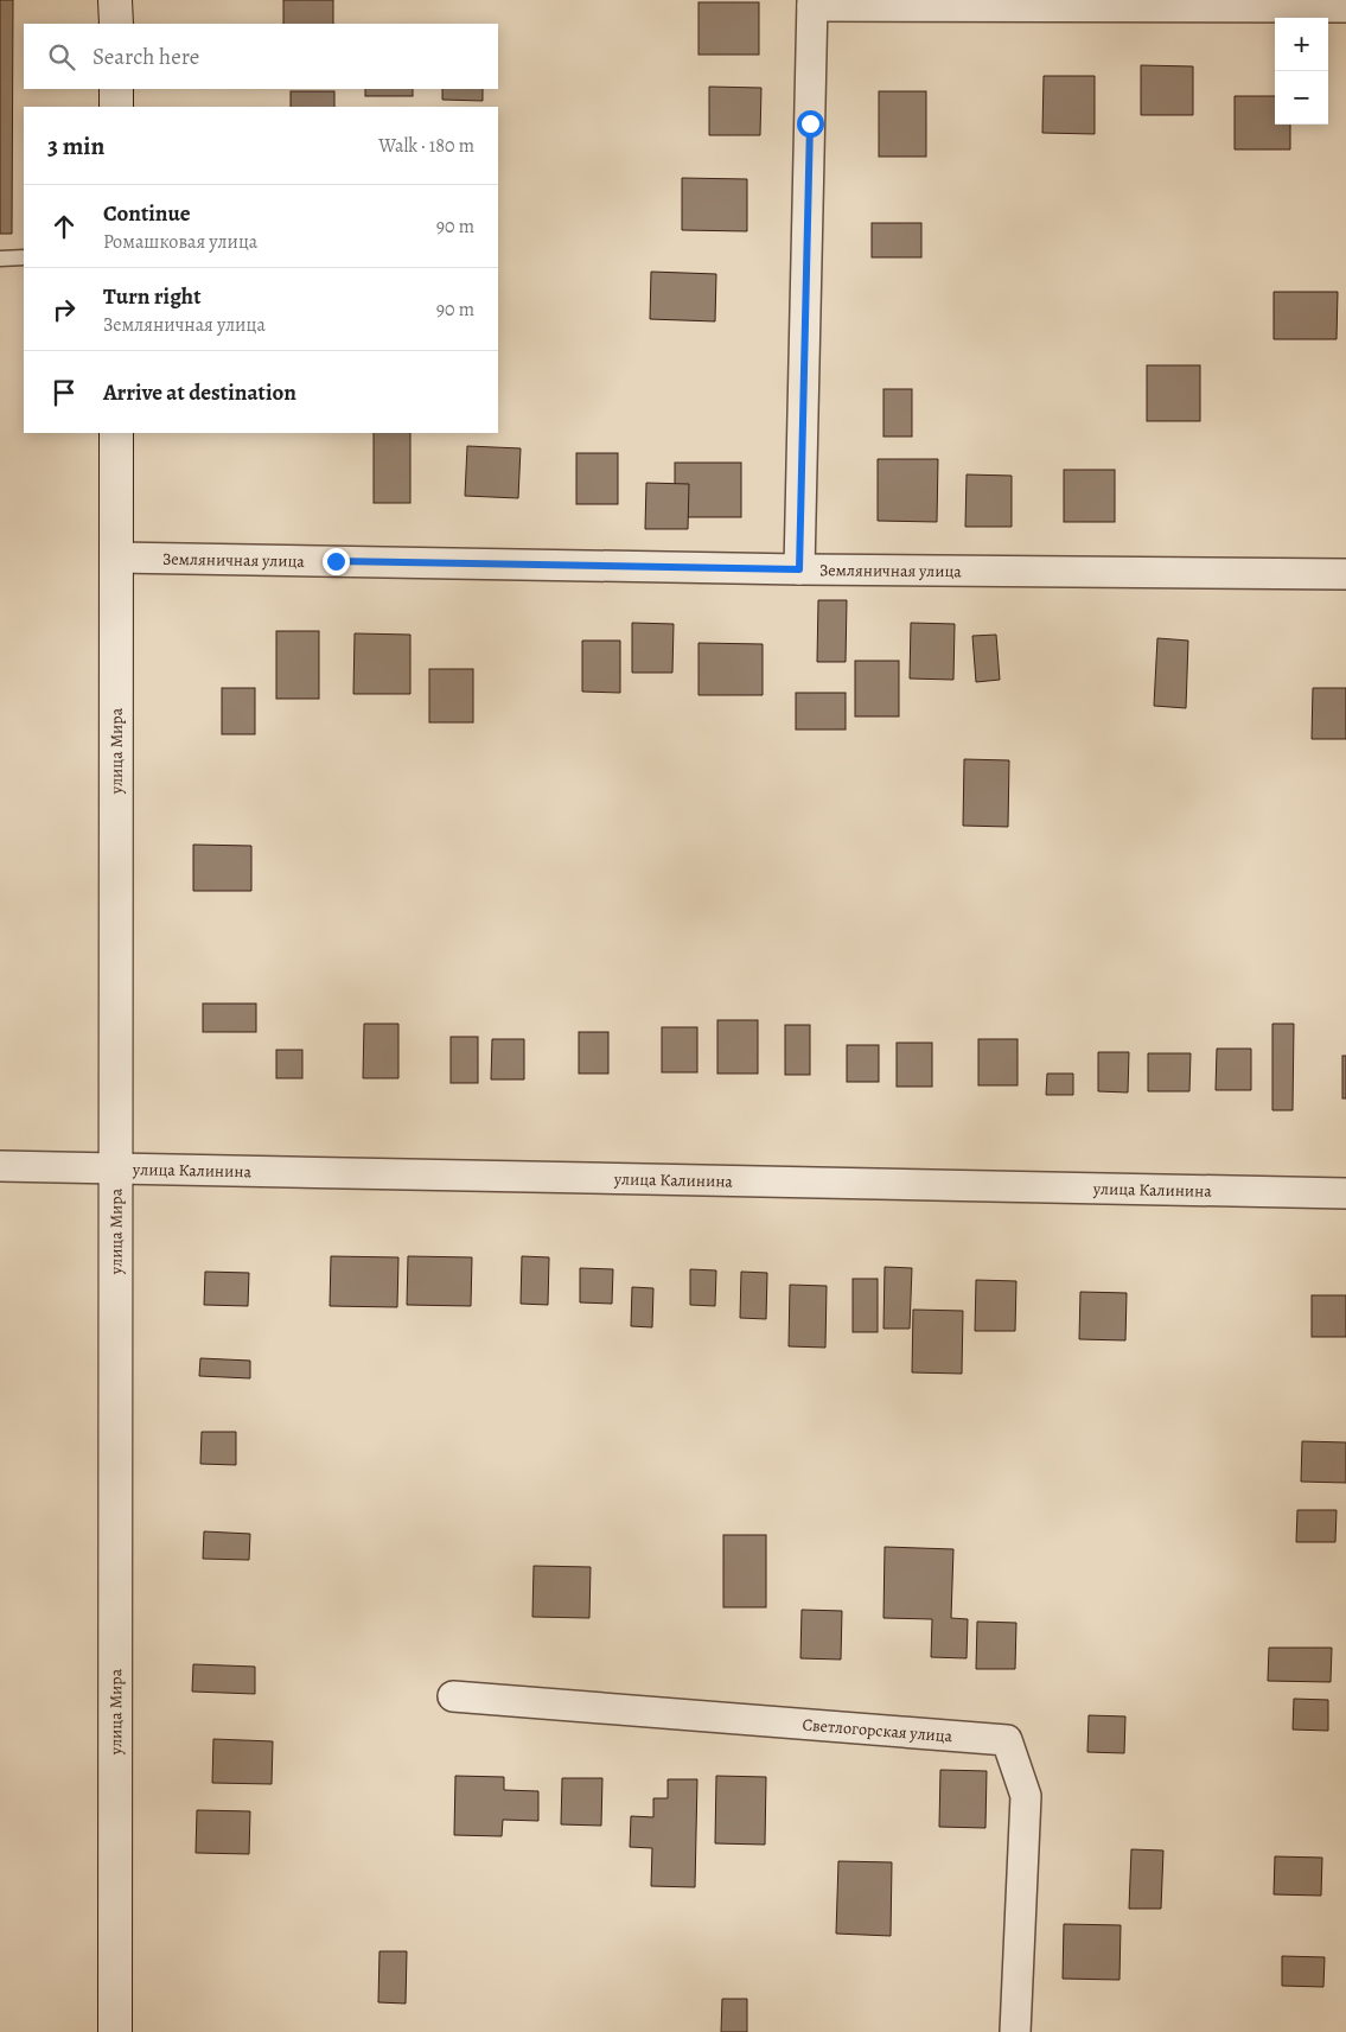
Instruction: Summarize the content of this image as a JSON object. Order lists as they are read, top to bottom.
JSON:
{
  "streets": {
    "main road": ["улица Мира"],
    "street": ["Земляничная улица", "улица Калинина", "Светлогорская улица"]
  },
  "crossings": [
    ["Земляничная улица", "улица Мира"],
    ["улица Мира", "улица Калинина"]
  ],
  "page": {
    "map_buttons": ["+", "−"],
    "search": "Search here",
    "heading": ["3 min", "Walk · 180 m"],
    "list": [
      ["Continue", "Ромашковая улица", "90 m"],
      ["Turn right", "Земляничная улица", "90 m"],
      "Arrive at destination"
    ]
  }
}
